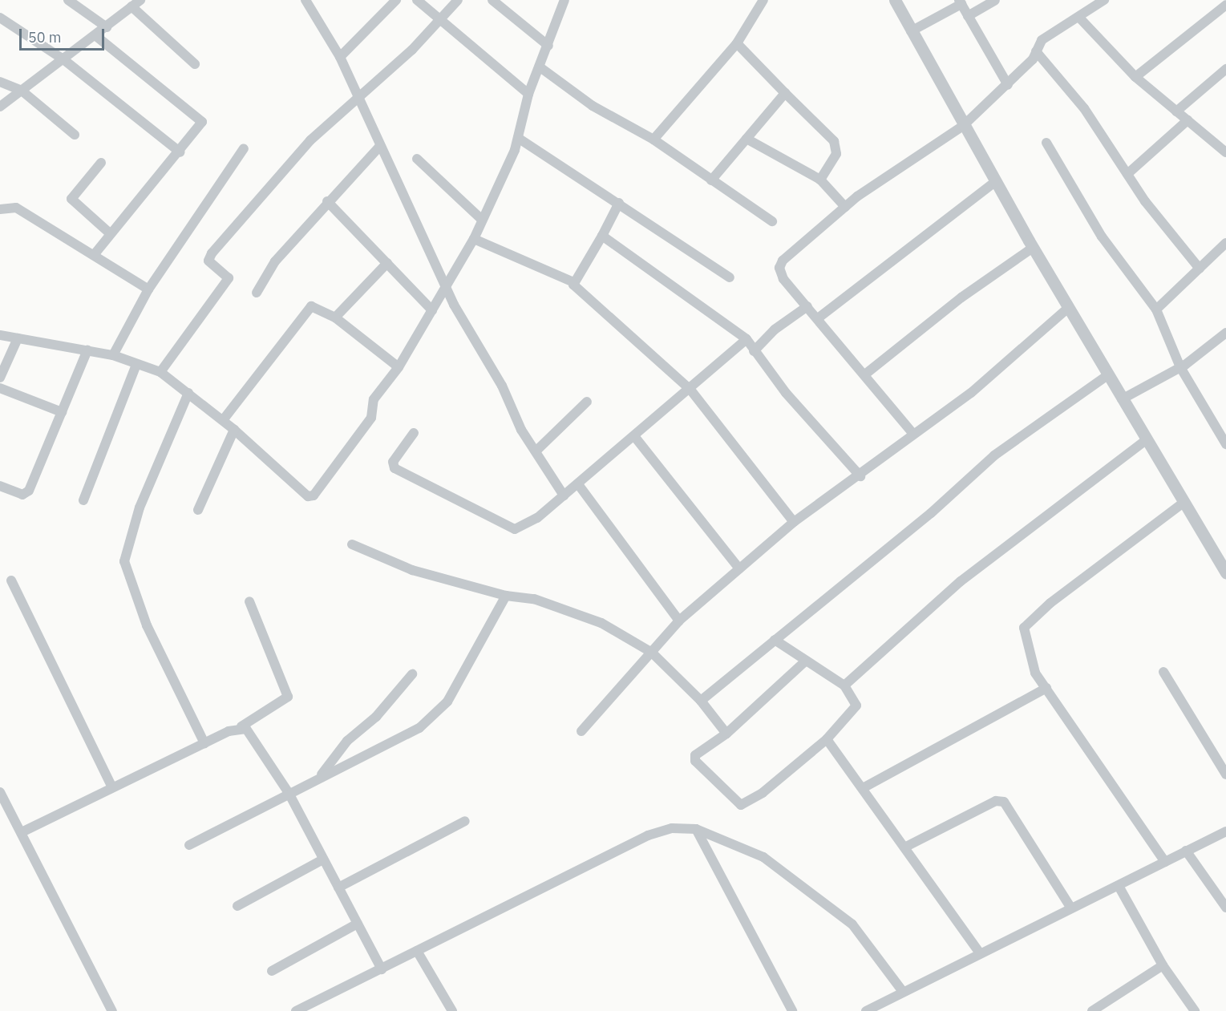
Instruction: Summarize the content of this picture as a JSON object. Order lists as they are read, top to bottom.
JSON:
{
  "scale_bar": "50 m"
}
